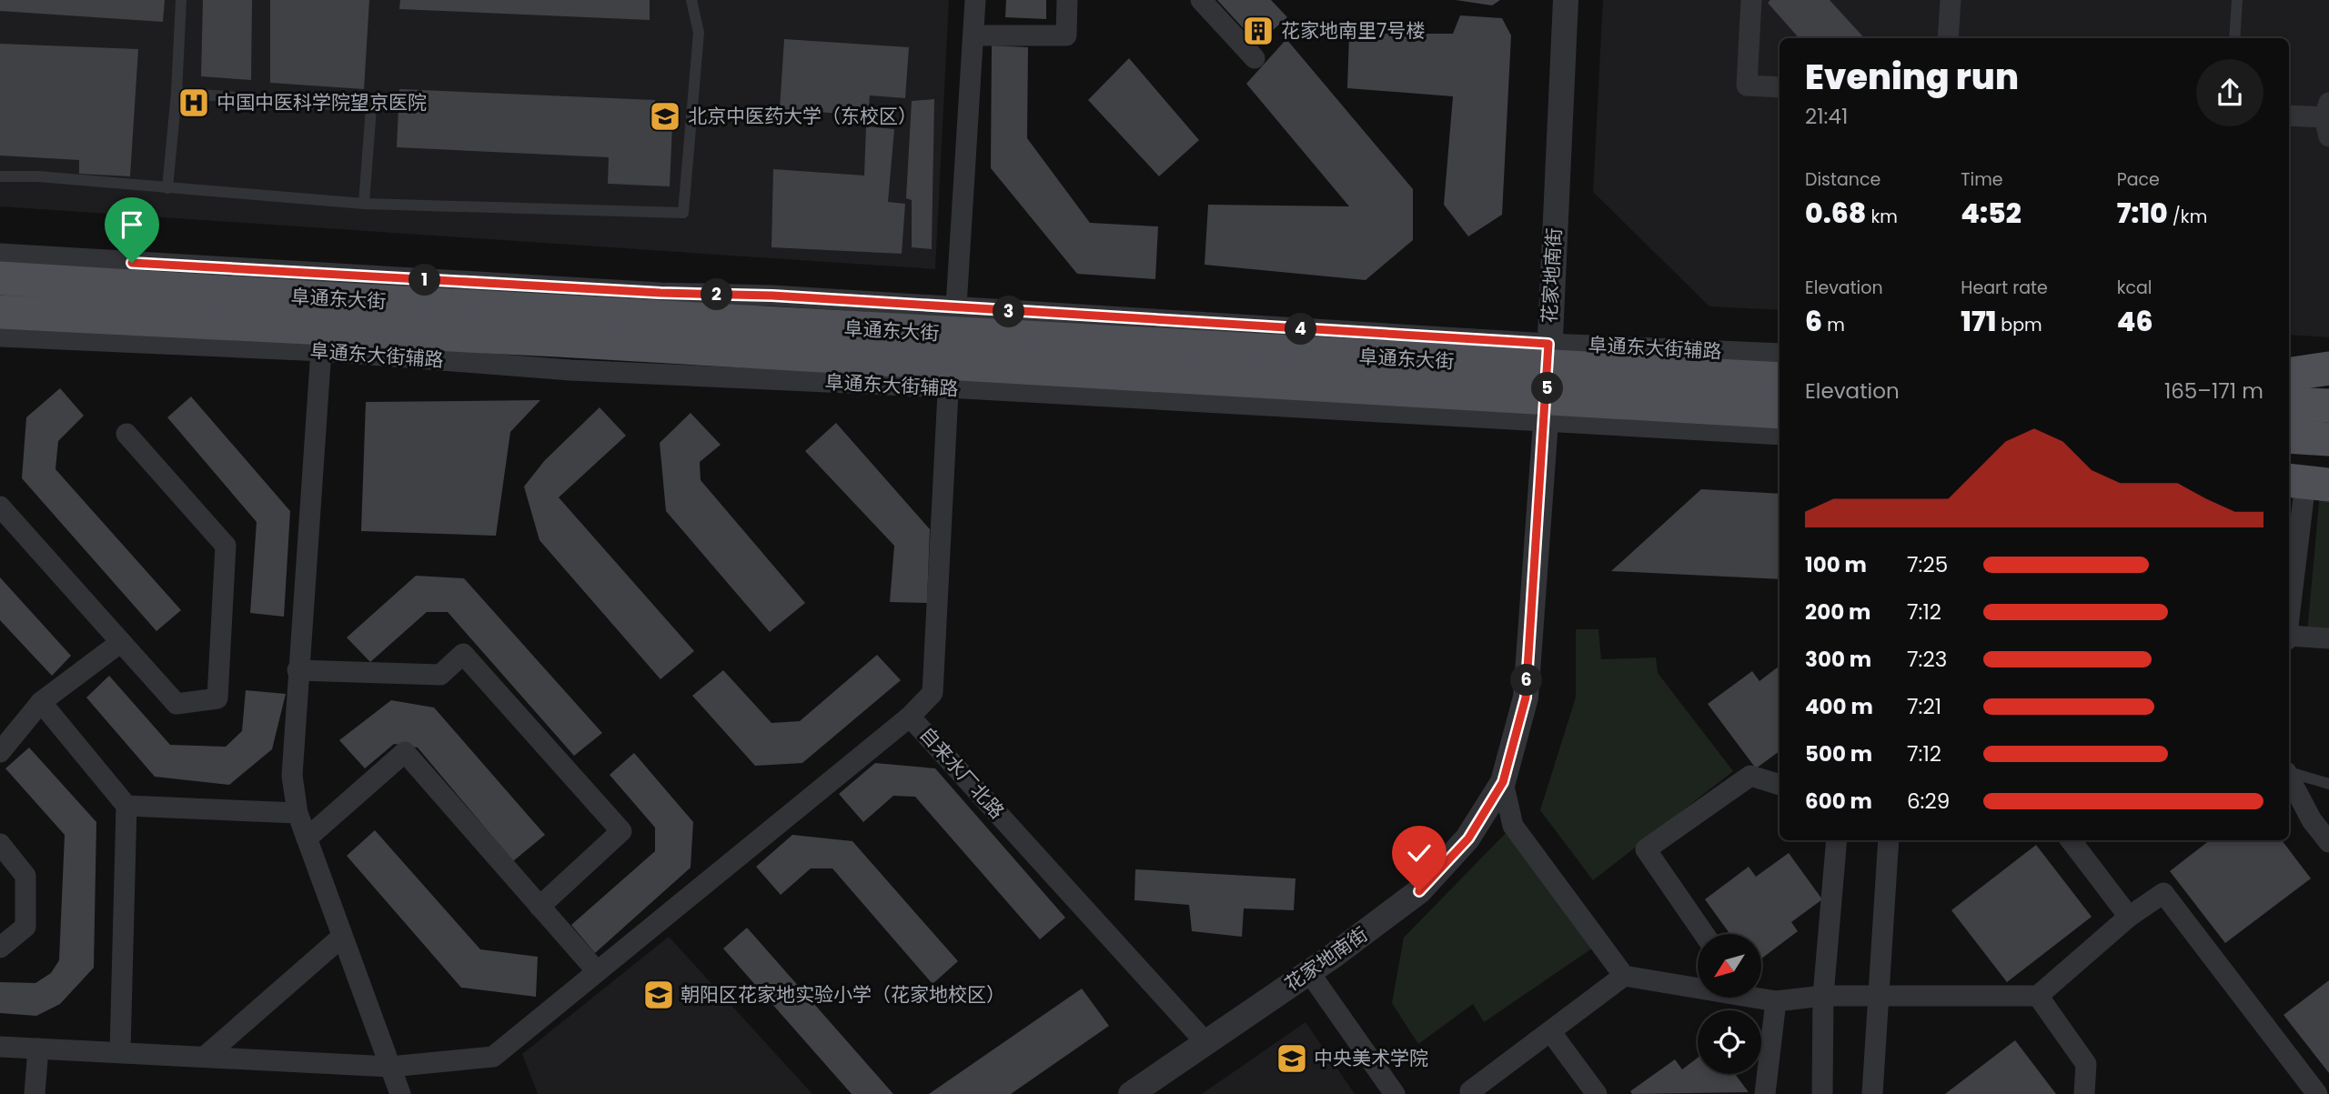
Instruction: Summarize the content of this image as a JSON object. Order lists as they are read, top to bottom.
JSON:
{
  "streets": {
    "main road": ["阜通东大街"],
    "street": ["花家地南街", "阜通东大街辅路", "自来水厂北路"]
  },
  "crossings": [
    ["花家地南街", "阜通东大街"],
    ["花家地南街", "阜通东大街辅路"],
    ["花家地南街", "自来水厂北路"],
    ["阜通东大街", "阜通东大街辅路"],
    ["阜通东大街", "自来水厂北路"],
    ["阜通东大街辅路", "自来水厂北路"]
  ],
  "places": {
    "building": ["花家地南里7号楼"],
    "hospital": ["中国中医科学院望京医院"],
    "school or university": ["北京中医药大学（东校区）", "朝阳区花家地实验小学（花家地校区）", "中央美术学院"]
  },
  "north": "bottom left",
  "page": {
    "heading": ["Evening run", "21:41"],
    "stats": [
      ["Distance", "0.68 km"],
      ["Time", "4:52"],
      ["Pace", "7:10 /km"],
      ["Elevation", "6 m"],
      ["Heart rate", "171 bpm"],
      ["kcal", "46"]
    ],
    "pins": [
      "1",
      "2",
      "3",
      "4",
      "5",
      "6"
    ],
    "chart": ["Elevation", "165–171 m"],
    "list": [
      {
        "name": "100 m",
        "note": "7:25"
      },
      {
        "name": "200 m",
        "note": "7:12"
      },
      {
        "name": "300 m",
        "note": "7:23"
      },
      {
        "name": "400 m",
        "note": "7:21"
      },
      {
        "name": "500 m",
        "note": "7:12"
      },
      {
        "name": "600 m",
        "note": "6:29"
      }
    ]
  }
}
